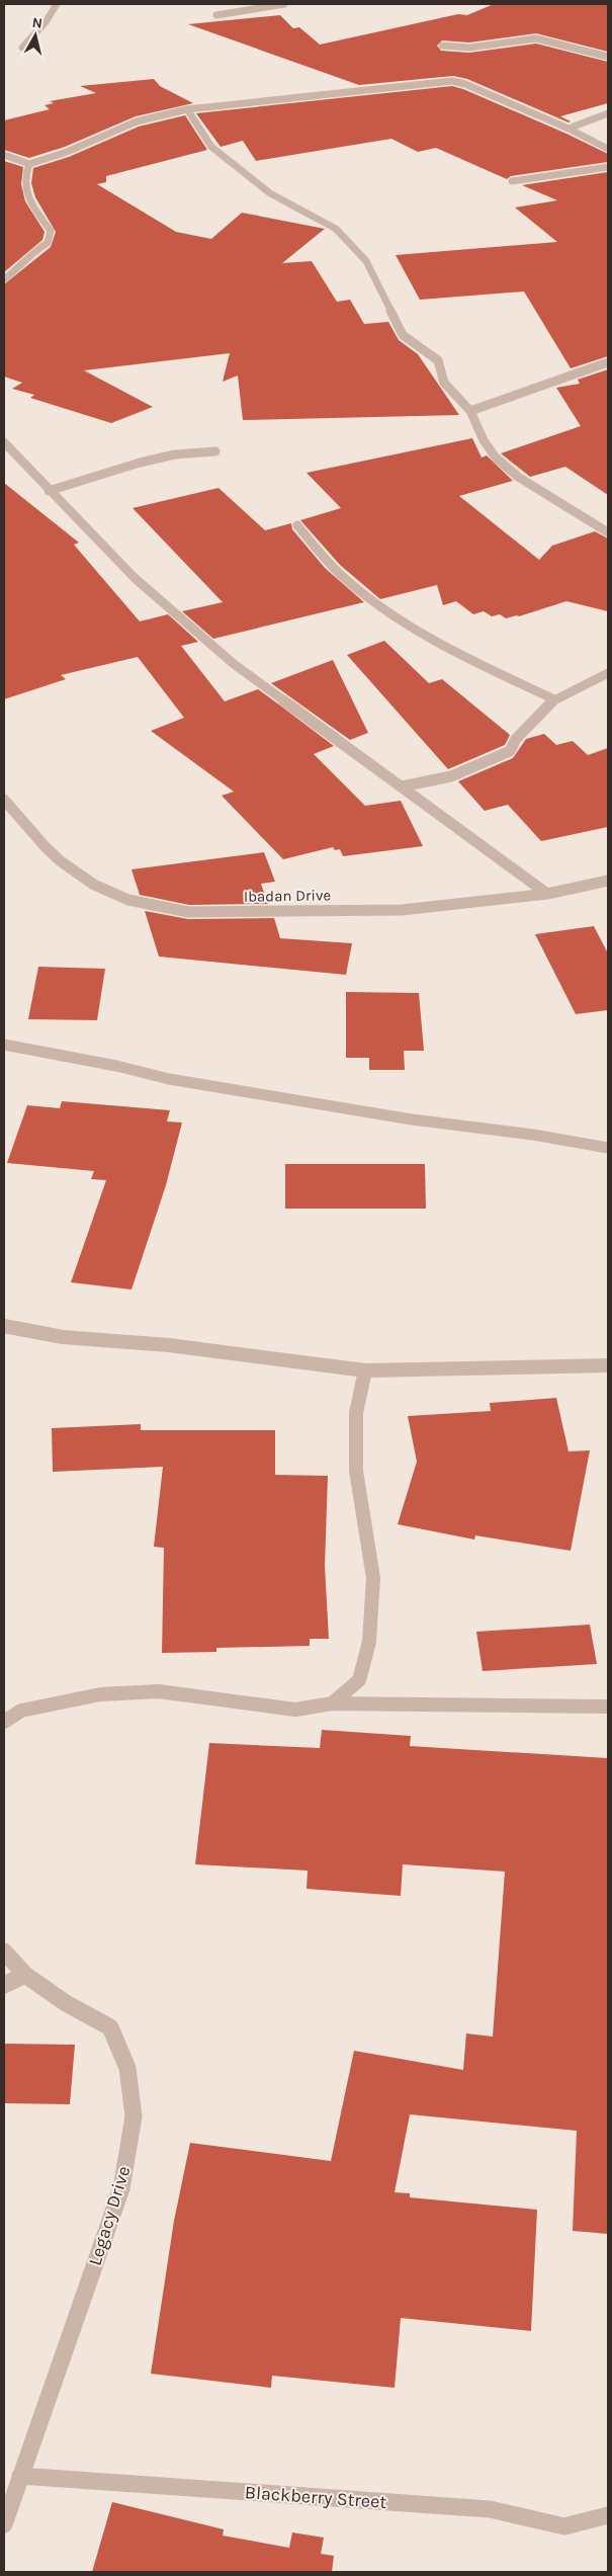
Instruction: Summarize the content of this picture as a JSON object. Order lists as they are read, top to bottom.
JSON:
{
  "streets": {
    "street": ["Ibadan Drive", "Legacy Drive", "Blackberry Street"]
  },
  "crossings": [
    ["Legacy Drive", "Blackberry Street"]
  ],
  "north": "top"
}
